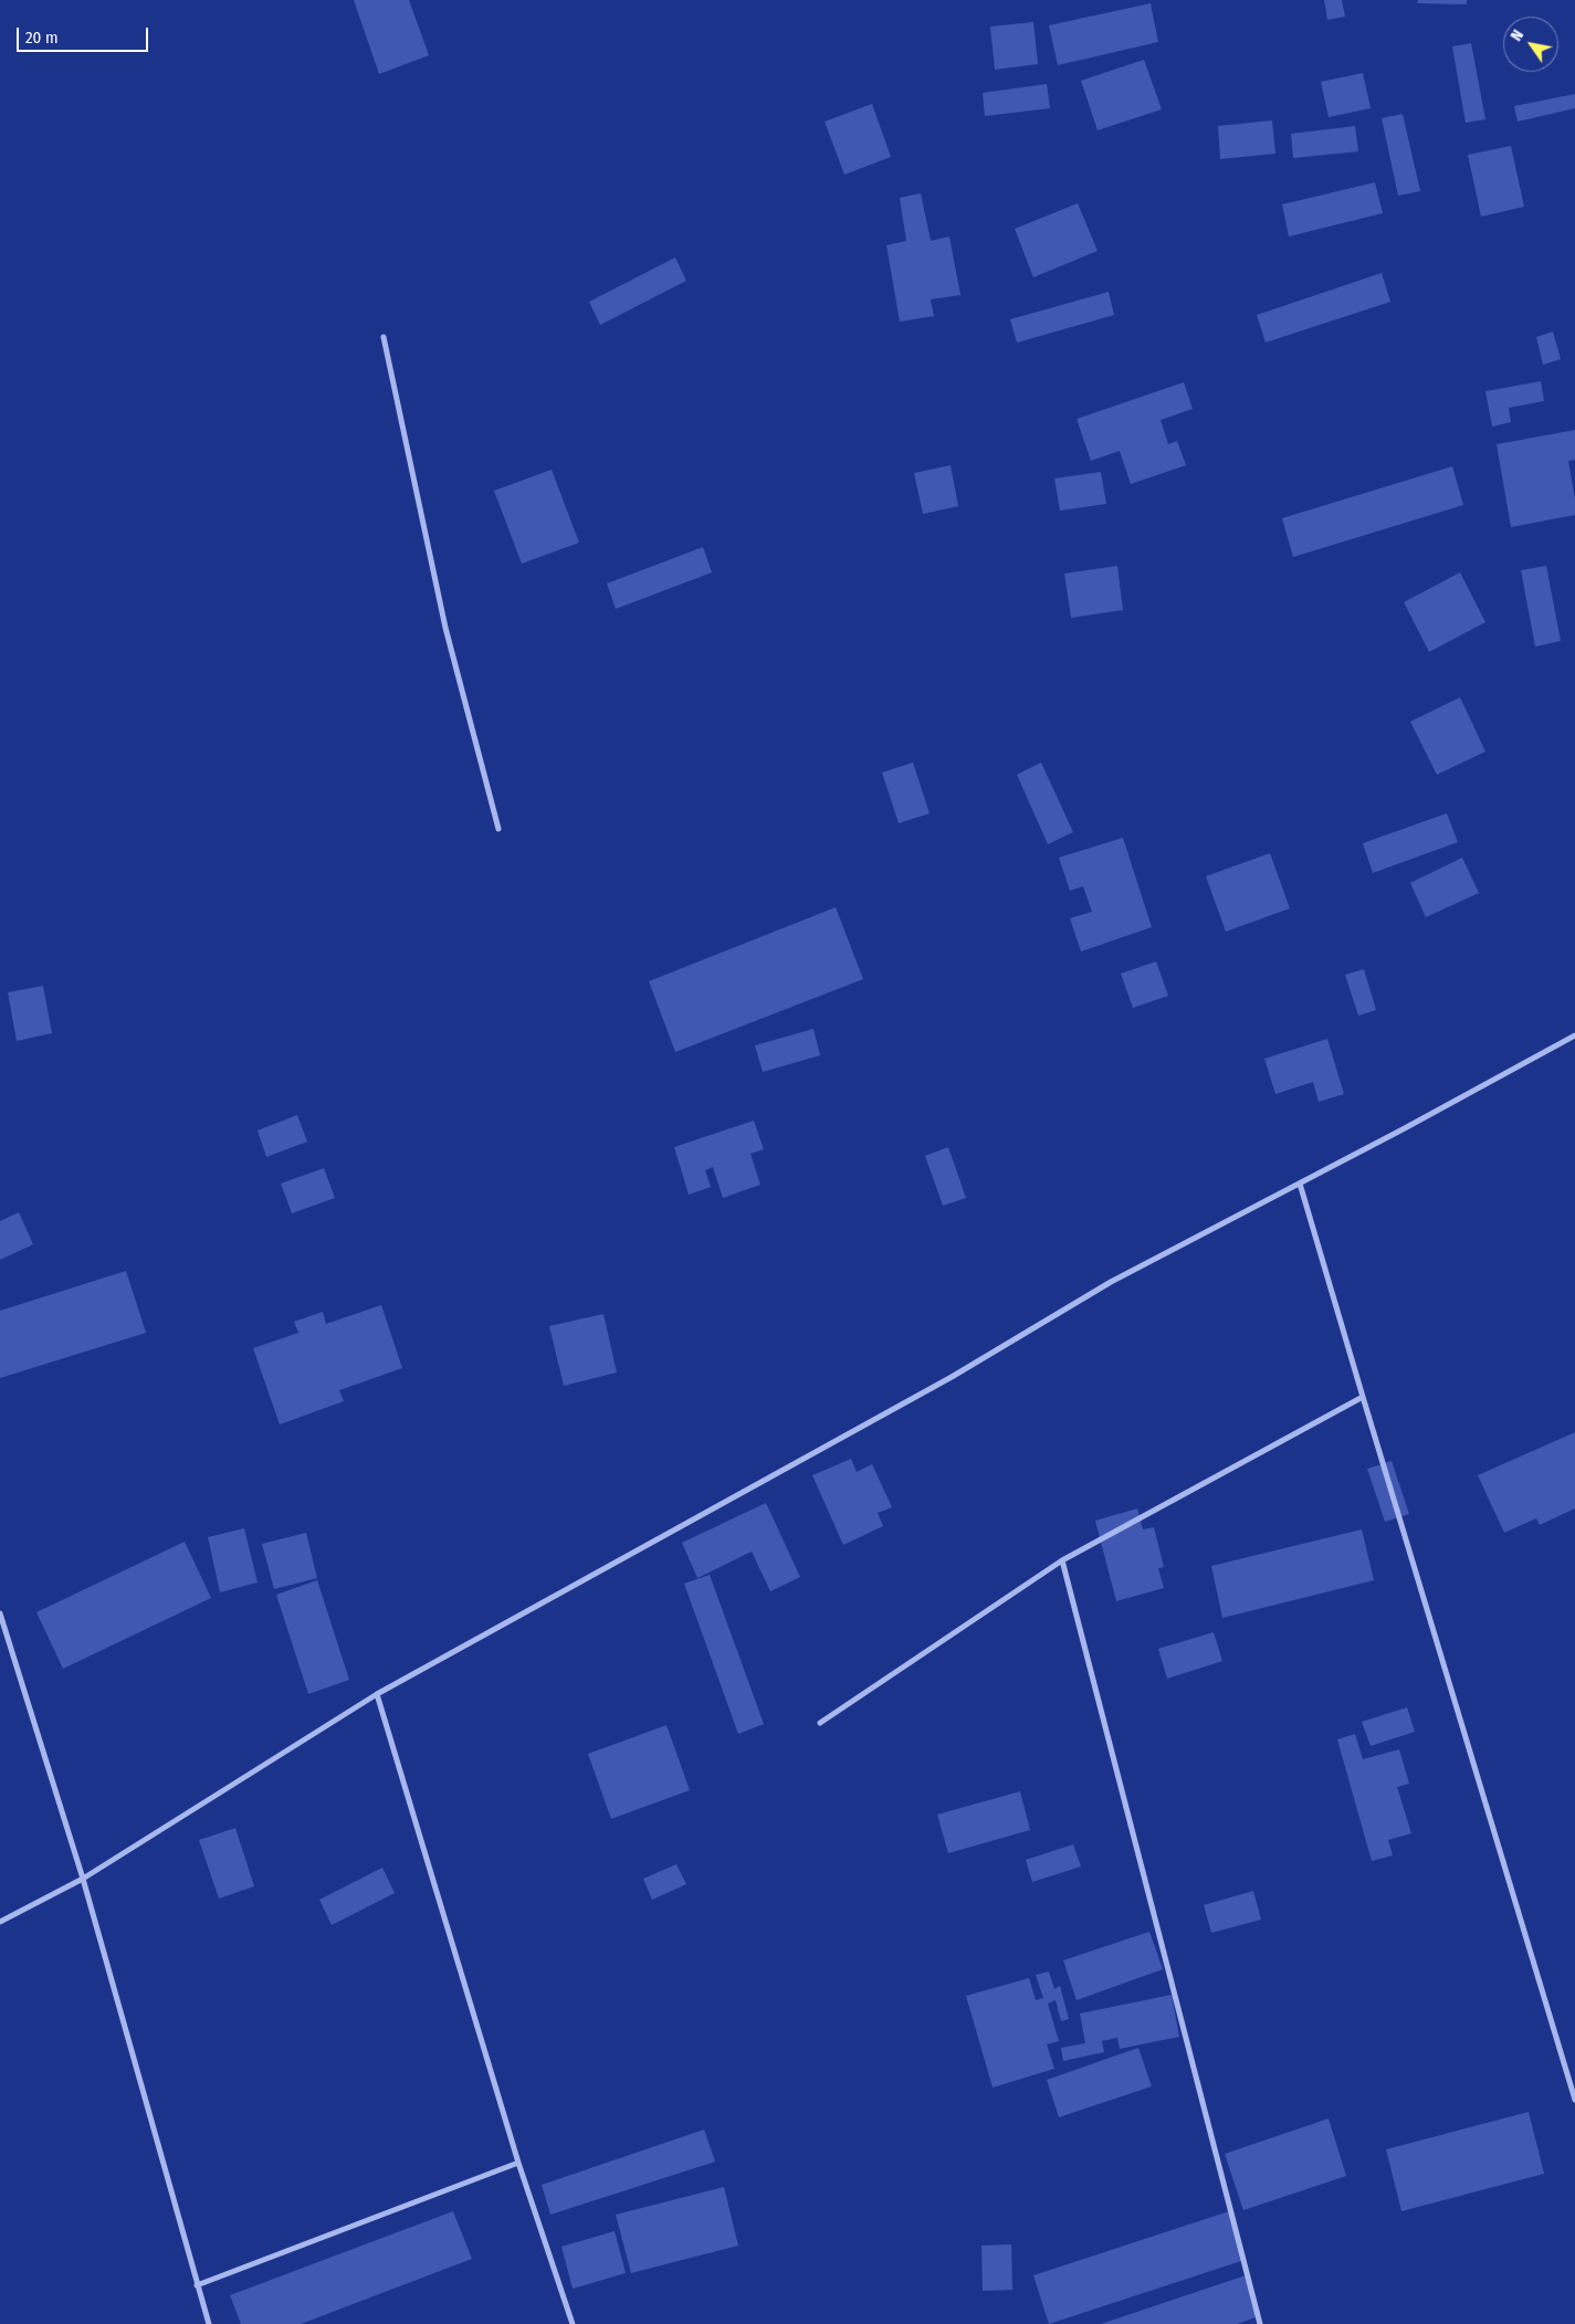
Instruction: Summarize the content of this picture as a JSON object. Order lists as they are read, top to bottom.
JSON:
{
  "scale_bar": "20 m",
  "north": "top left"
}
